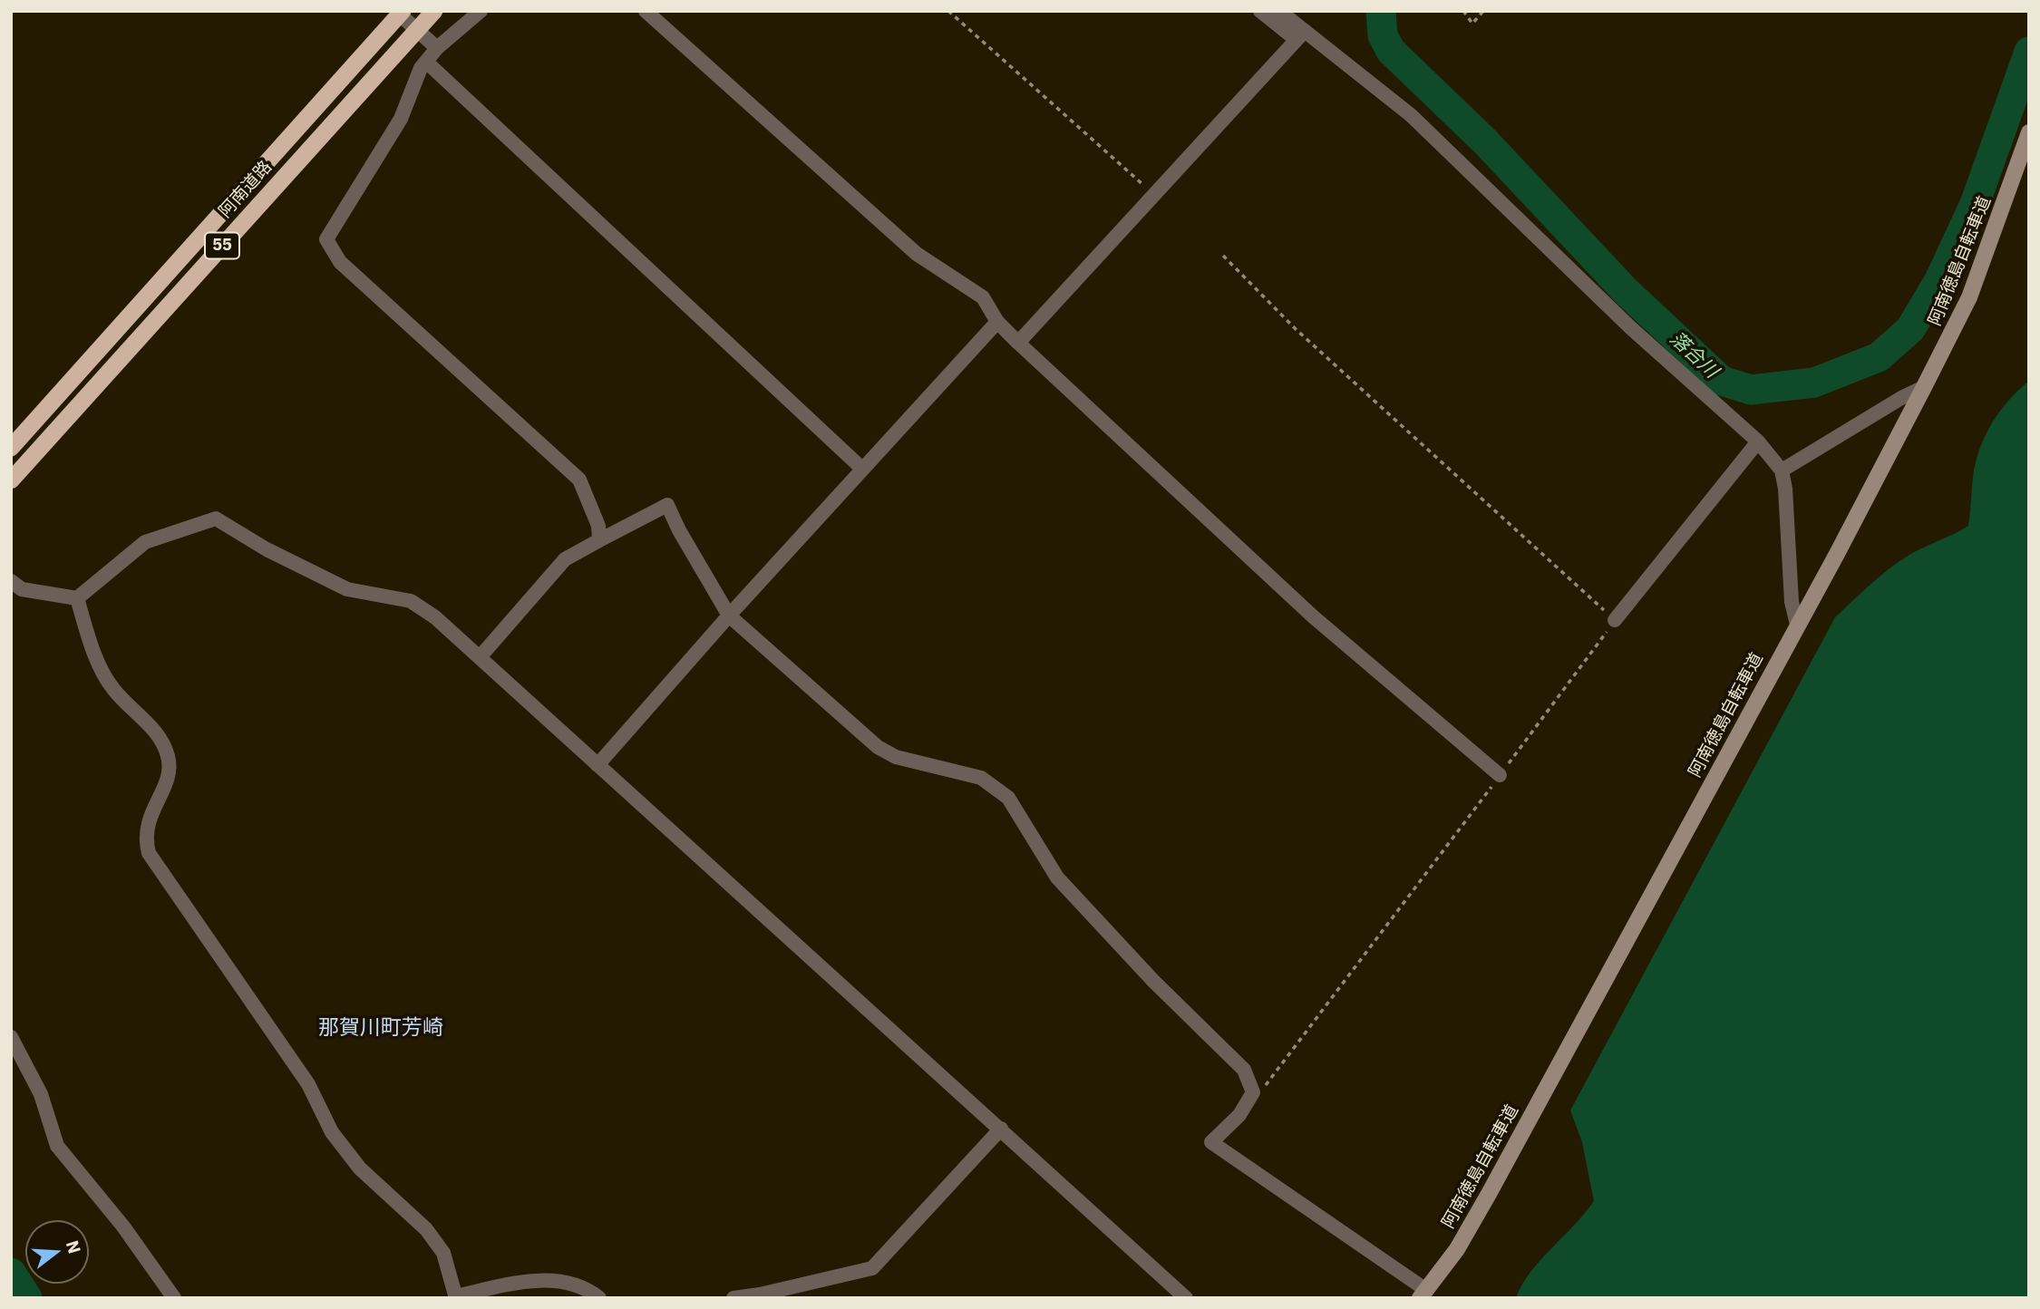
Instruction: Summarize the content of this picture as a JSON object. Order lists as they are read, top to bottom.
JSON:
{
  "streets": {
    "highway": ["阿南道路", "55"],
    "main road": ["阿南徳島自転車道"]
  },
  "districts": ["那賀川町芳崎"],
  "water": ["落合川"],
  "north": "right"
}
